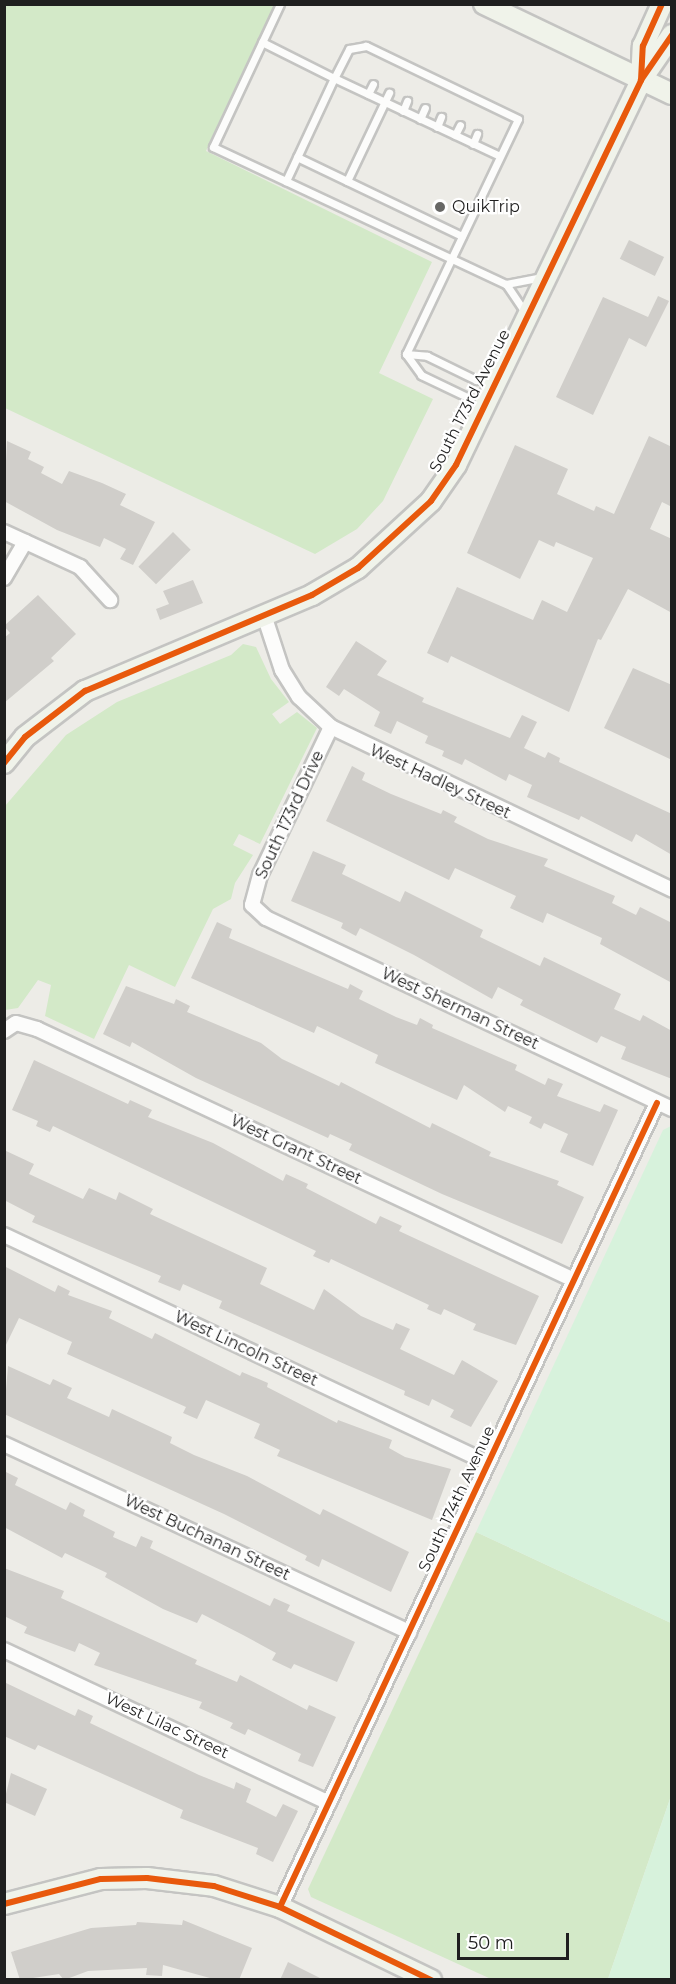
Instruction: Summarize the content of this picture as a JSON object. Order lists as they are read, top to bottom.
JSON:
{
  "streets": {
    "street": [
      "South 173rd Avenue",
      "West Hadley Street",
      "South 173rd Drive",
      "West Sherman Street",
      "West Grant Street",
      "West Lincoln Street",
      "South 174th Avenue",
      "West Buchanan Street",
      "West Lilac Street"
    ]
  },
  "crossings": [
    ["South 173rd Avenue", "West Hadley Street"],
    ["West Hadley Street", "South 173rd Drive"],
    ["South 173rd Drive", "West Sherman Street"],
    ["West Sherman Street", "South 174th Avenue"],
    ["West Grant Street", "South 174th Avenue"],
    ["West Lincoln Street", "South 174th Avenue"],
    ["South 174th Avenue", "West Buchanan Street"],
    ["South 174th Avenue", "West Lilac Street"]
  ],
  "places": ["QuikTrip"],
  "scale_bar": "50 m"
}
